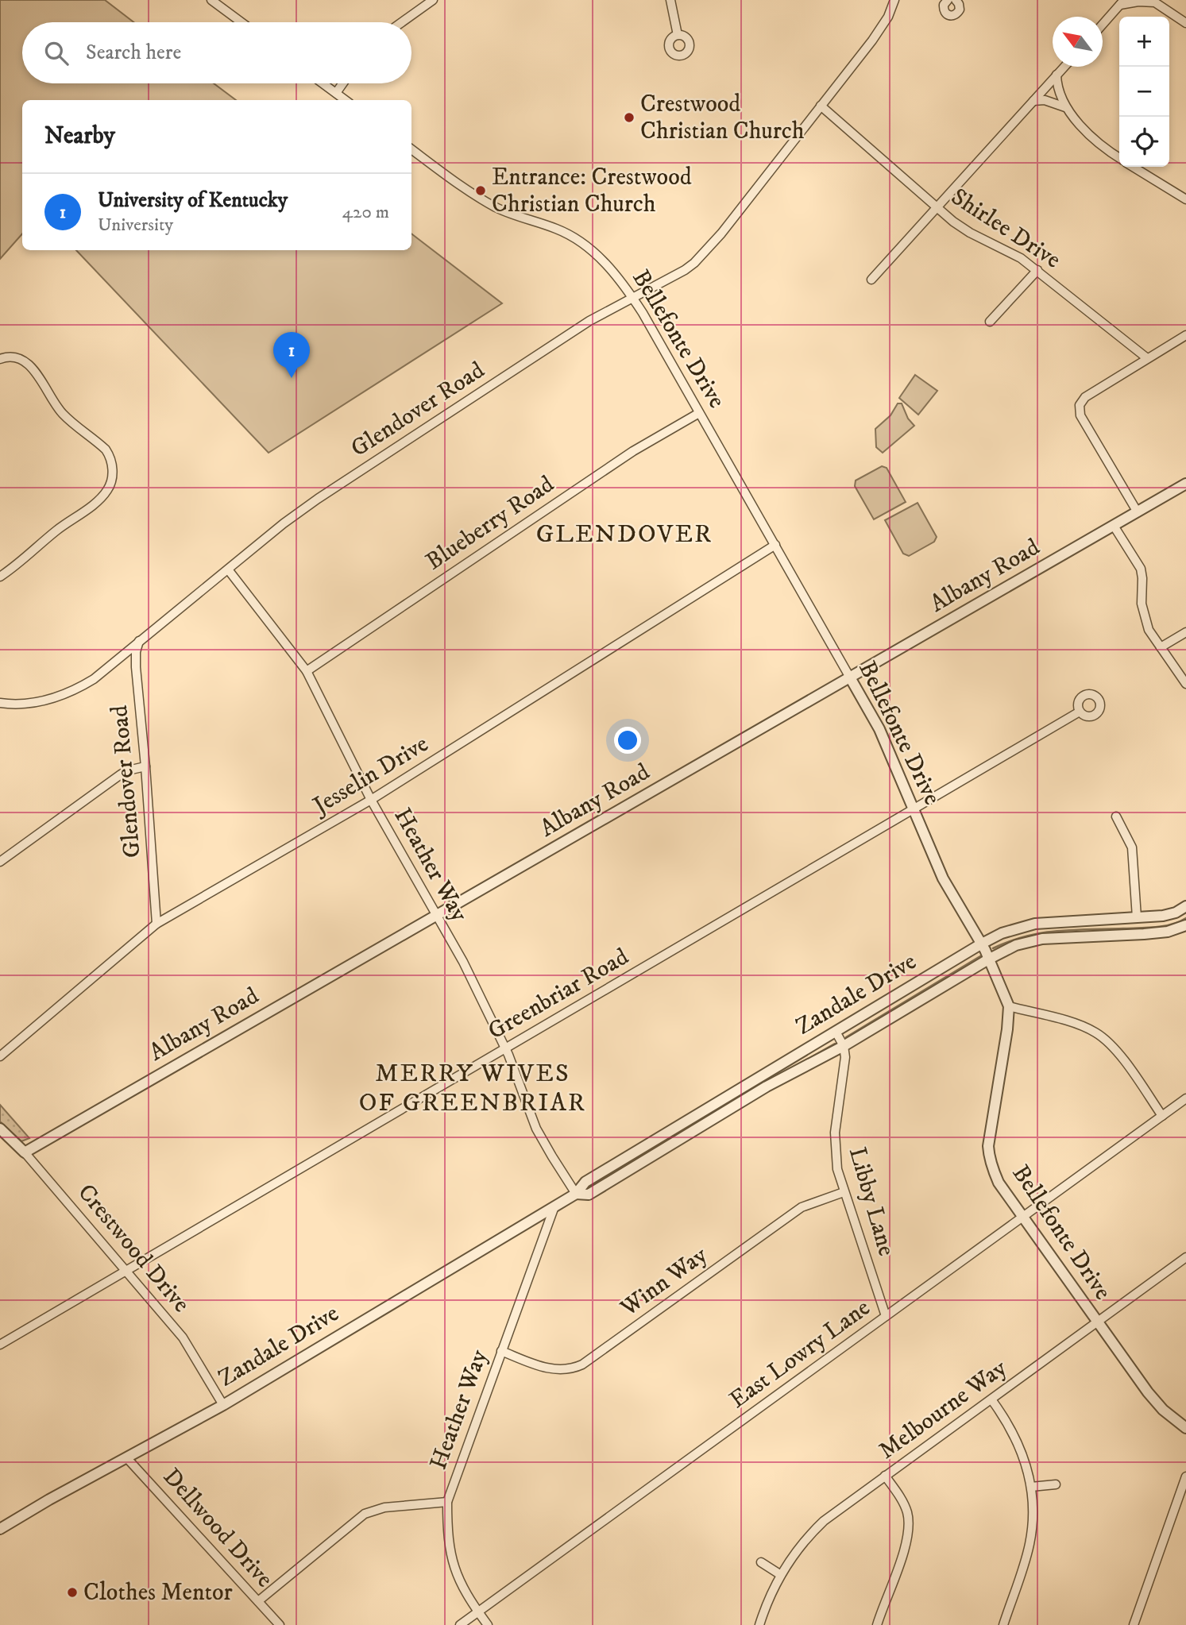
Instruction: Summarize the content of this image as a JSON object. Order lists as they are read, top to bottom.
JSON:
{
  "streets": {
    "street": [
      "Shirlee Drive",
      "Bellefonte Drive",
      "Glendover Road",
      "Blueberry Road",
      "Albany Road",
      "Jesselin Drive",
      "Heather Way",
      "Greenbriar Road",
      "Zandale Drive",
      "Libby Lane",
      "Crestwood Drive",
      "Winn Way",
      "East Lowry Lane",
      "Melbourne Way",
      "Dellwood Drive"
    ]
  },
  "crossings": [
    ["Shirlee Drive", "Glendover Road"],
    ["Bellefonte Drive", "Glendover Road"],
    ["Bellefonte Drive", "Blueberry Road"],
    ["Bellefonte Drive", "Albany Road"],
    ["Bellefonte Drive", "Jesselin Drive"],
    ["Bellefonte Drive", "Greenbriar Road"],
    ["Bellefonte Drive", "Zandale Drive"],
    ["Bellefonte Drive", "East Lowry Lane"],
    ["Bellefonte Drive", "Melbourne Way"],
    ["Glendover Road", "Jesselin Drive"],
    ["Glendover Road", "Heather Way"],
    ["Blueberry Road", "Heather Way"],
    ["Albany Road", "Heather Way"],
    ["Albany Road", "Crestwood Drive"],
    ["Jesselin Drive", "Heather Way"],
    ["Heather Way", "Greenbriar Road"],
    ["Heather Way", "Zandale Drive"],
    ["Heather Way", "Winn Way"],
    ["Heather Way", "East Lowry Lane"],
    ["Greenbriar Road", "Crestwood Drive"],
    ["Zandale Drive", "Libby Lane"],
    ["Zandale Drive", "Crestwood Drive"],
    ["Zandale Drive", "Dellwood Drive"],
    ["Libby Lane", "Winn Way"],
    ["Libby Lane", "East Lowry Lane"]
  ],
  "districts": ["GLENDOVER", "MERRY WIVES OF GREENBRIAR"],
  "places": ["Crestwood Christian Church", "Entrance: Crestwood Christian Church", "Clothes Mentor"],
  "north": "top left",
  "page": {
    "map_buttons": ["+", "−"],
    "search": "Search here",
    "heading": "Nearby",
    "list": [
      {
        "mark": "1",
        "name": "University of Kentucky",
        "note": "University",
        "value": "420 m"
      }
    ],
    "pins": "1"
  }
}
